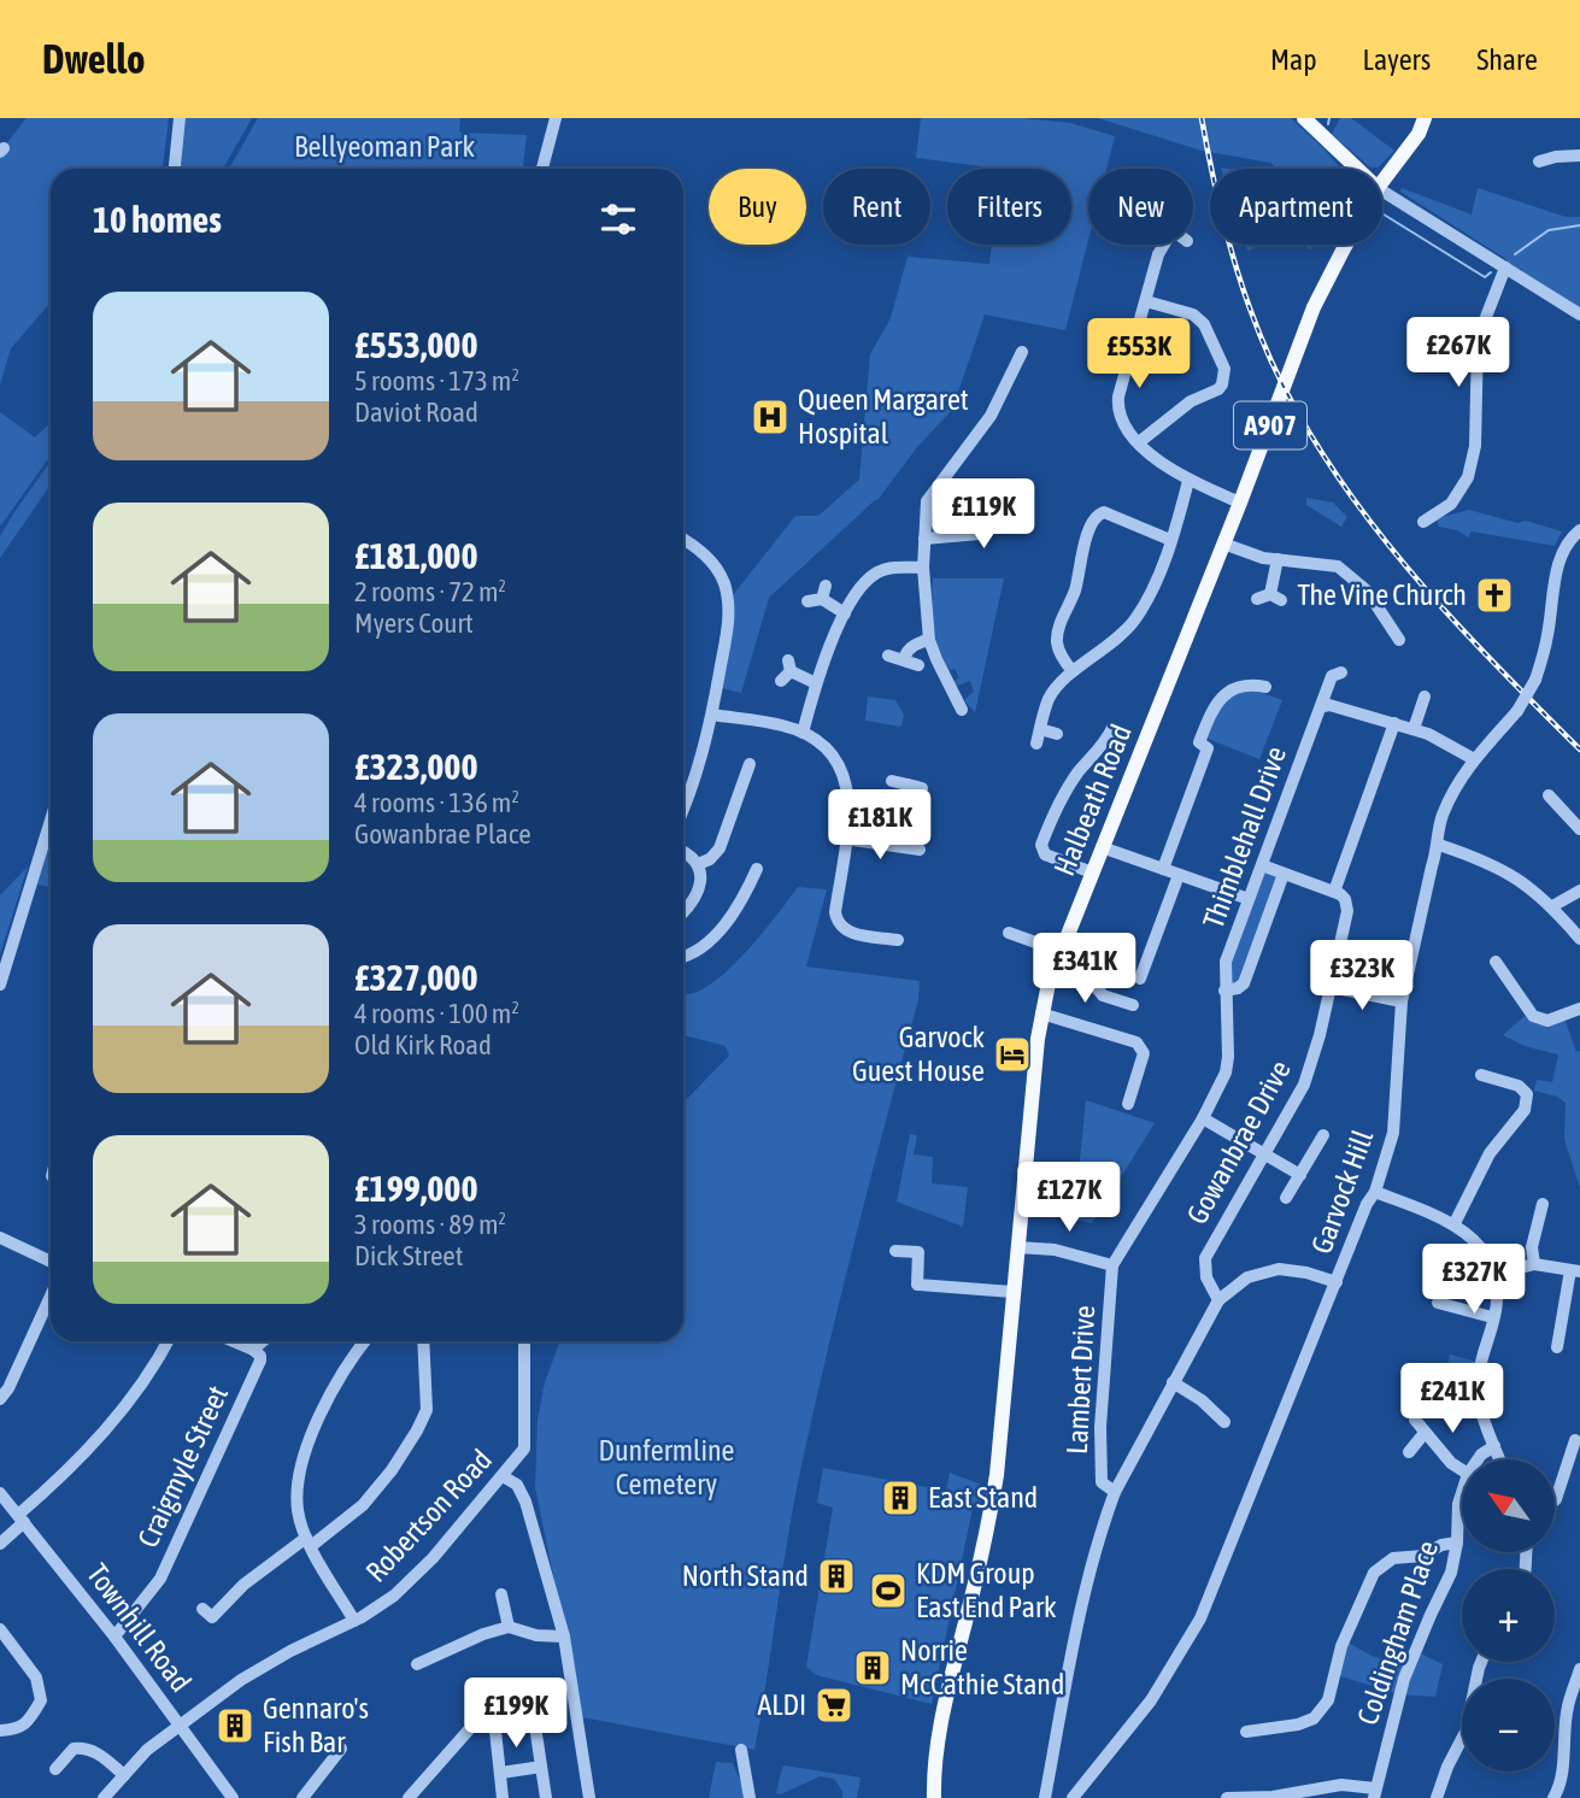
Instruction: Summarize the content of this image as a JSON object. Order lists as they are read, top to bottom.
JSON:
{
  "streets": {
    "main road": ["A907", "Halbeath Road"],
    "street": [
      "Thimblehall Drive",
      "Gowanbrae Drive",
      "Garvock Hill",
      "Lambert Drive",
      "Craigmyle Street",
      "Robertson Road",
      "Townhill Road",
      "Coldingham Place"
    ]
  },
  "crossings": [
    ["Halbeath Road", "Lambert Drive"],
    ["Thimblehall Drive", "Lambert Drive"],
    ["Craigmyle Street", "Townhill Road"],
    ["Robertson Road", "Townhill Road"]
  ],
  "parks": ["Bellyeoman Park", "Dunfermline Cemetery"],
  "places": {
    "hospital": ["Queen Margaret Hospital"],
    "church": ["The Vine Church"],
    "hotel": ["Garvock Guest House"],
    "building": [
      "East Stand",
      "North Stand",
      "Norrie McCathie Stand",
      "Gennaro's Fish Bar"
    ],
    "sports": ["KDM Group East End Park"],
    "supermarket": ["ALDI"]
  },
  "north": "top left",
  "page": {
    "header": "Dwello",
    "nav": ["Map", "Layers", "Share"],
    "chip": [
      "Buy",
      "Rent",
      "Filters",
      "New",
      "Apartment"
    ],
    "heading": "10 homes",
    "list": [
      {
        "name": "£553,000",
        "note": "5 rooms · 173 m² · Daviot Road"
      },
      {
        "name": "£181,000",
        "note": "2 rooms · 72 m² · Myers Court"
      },
      {
        "name": "£323,000",
        "note": "4 rooms · 136 m² · Gowanbrae Place"
      },
      {
        "name": "£327,000",
        "note": "4 rooms · 100 m² · Old Kirk Road"
      },
      {
        "name": "£199,000",
        "note": "3 rooms · 89 m² · Dick Street"
      }
    ],
    "price": [
      "£267K",
      "£553K",
      "£119K",
      "£181K",
      "£341K",
      "£323K",
      "£127K",
      "£327K",
      "£241K",
      "£199K"
    ],
    "map_buttons": ["+", "−"]
  }
}
